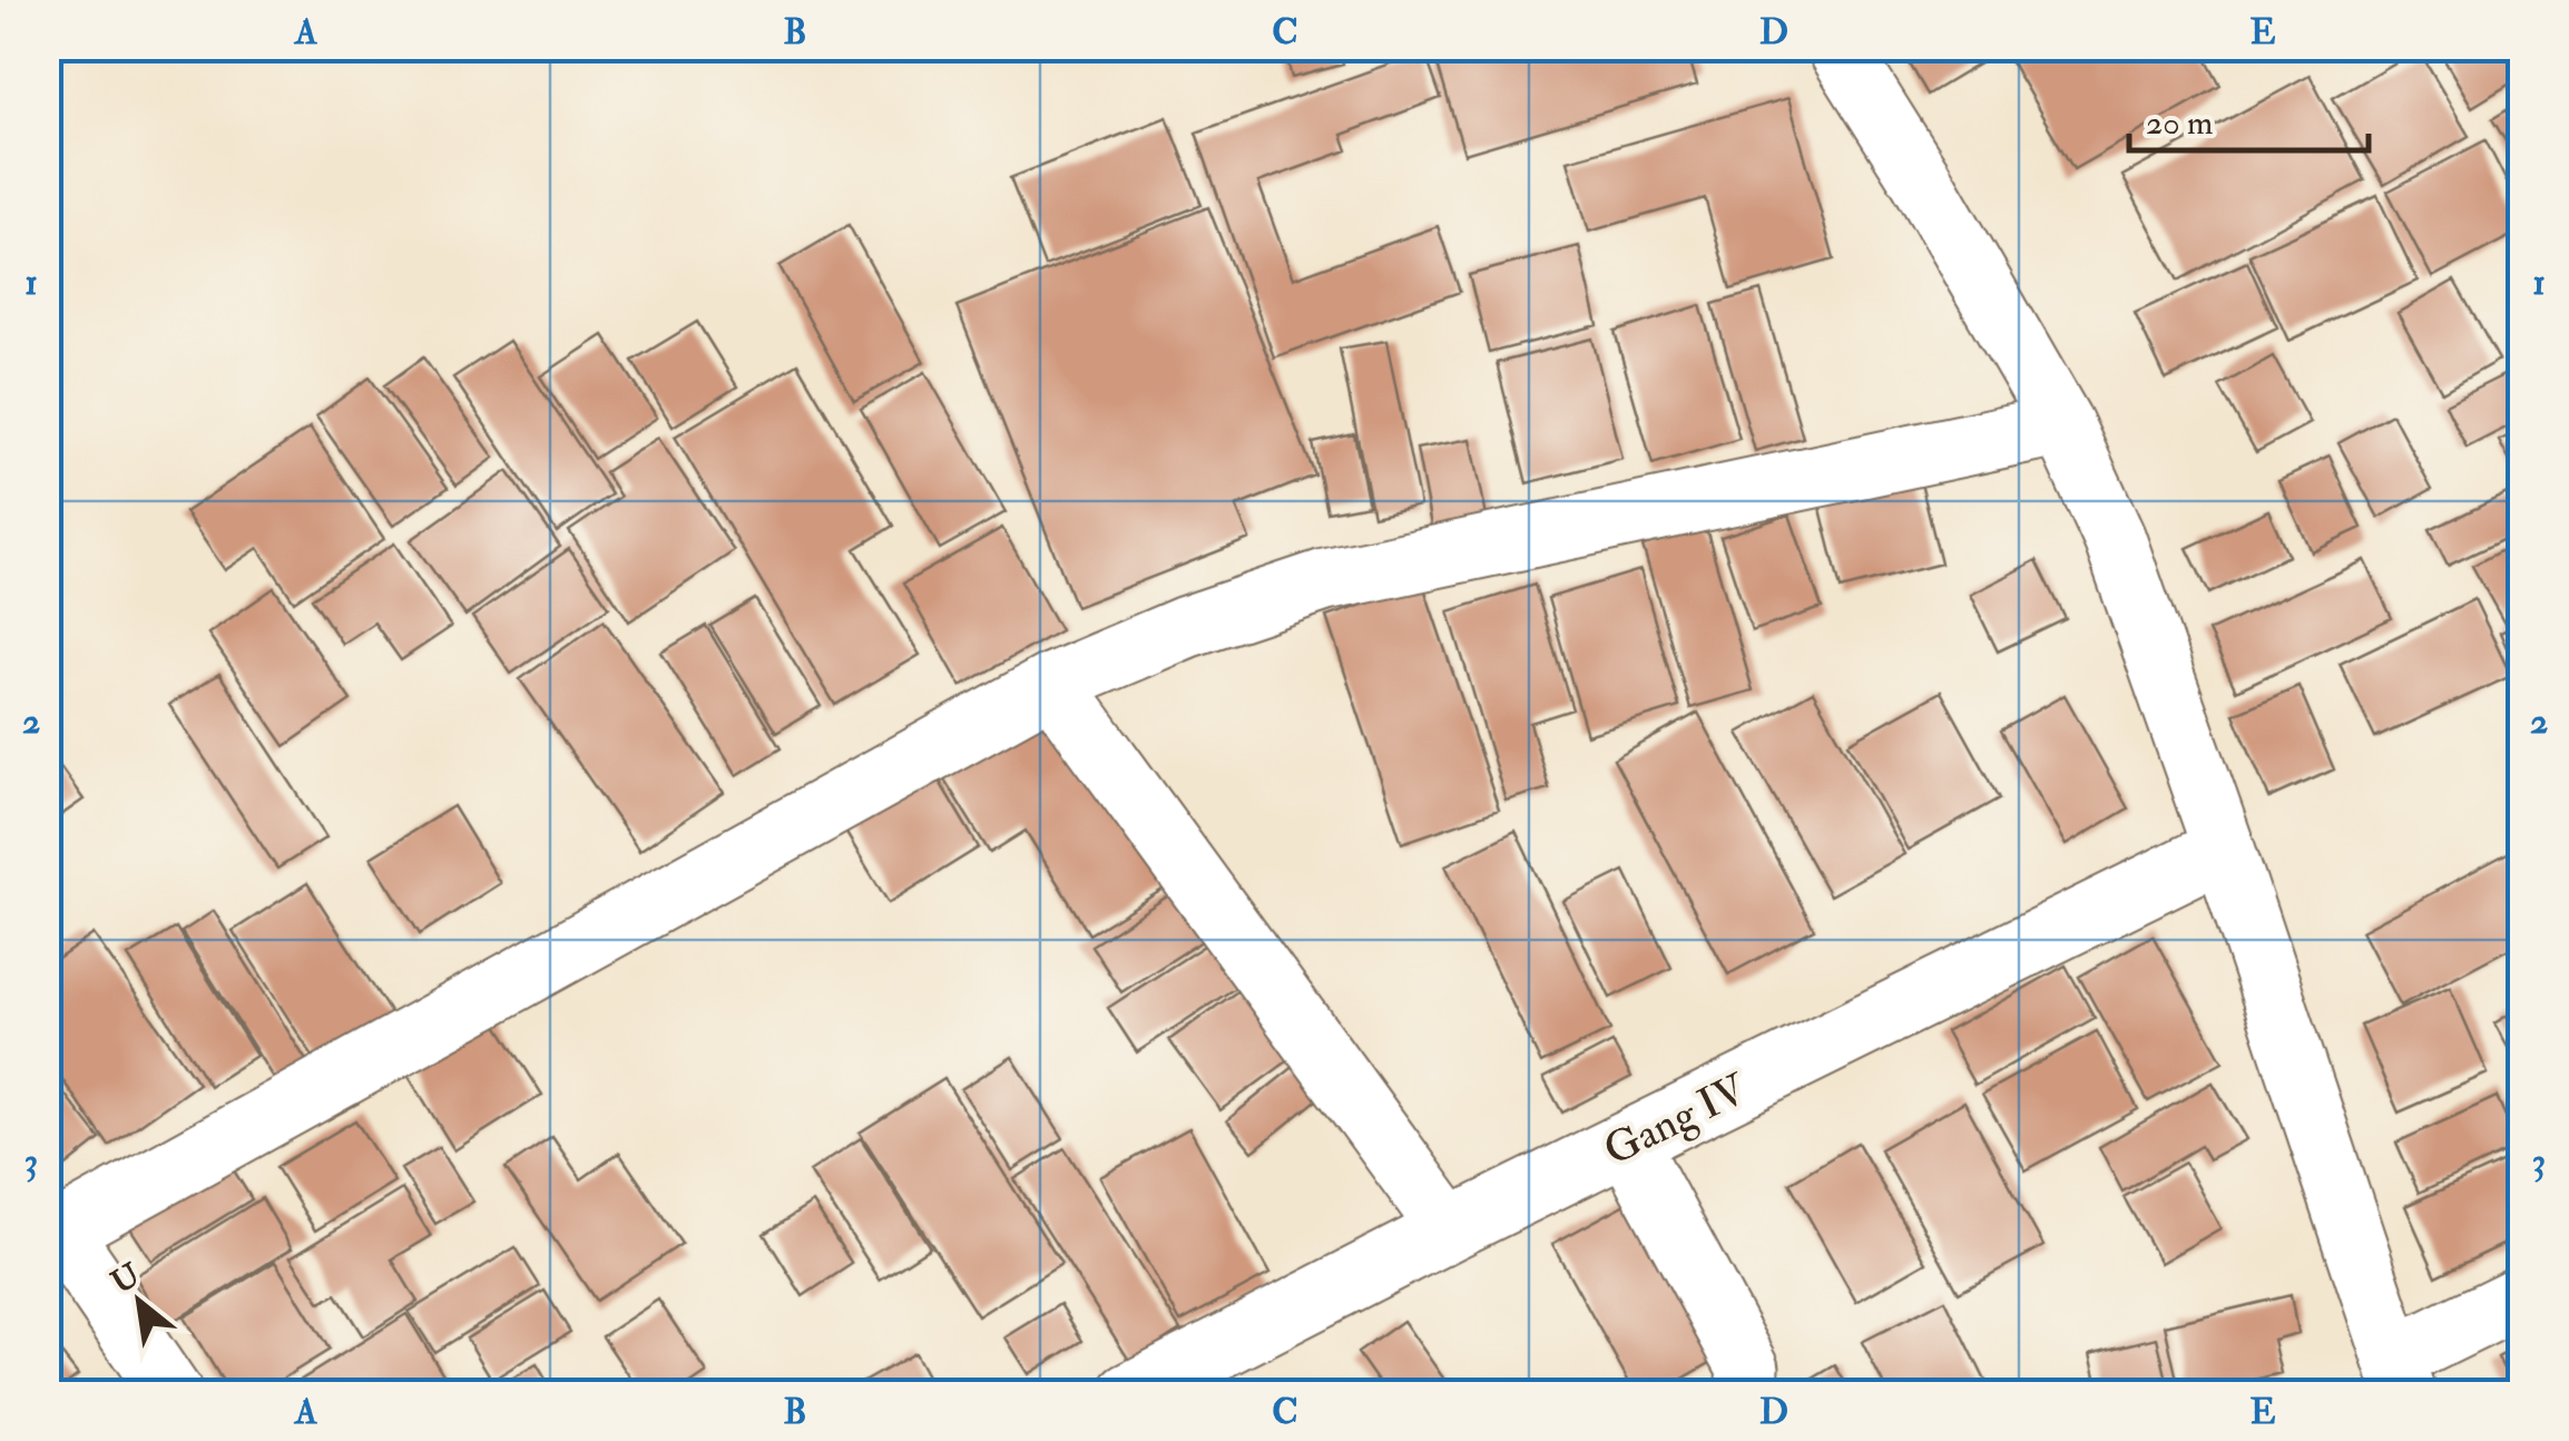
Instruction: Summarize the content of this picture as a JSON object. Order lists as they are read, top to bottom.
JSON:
{
  "streets": {
    "street": ["Gang IV"]
  },
  "scale_bar": "20 m",
  "north": "top left",
  "grid": {
    "columns": [
      "A",
      "B",
      "C",
      "D",
      "E"
    ],
    "rows": ["1", "2", "3"]
  }
}
